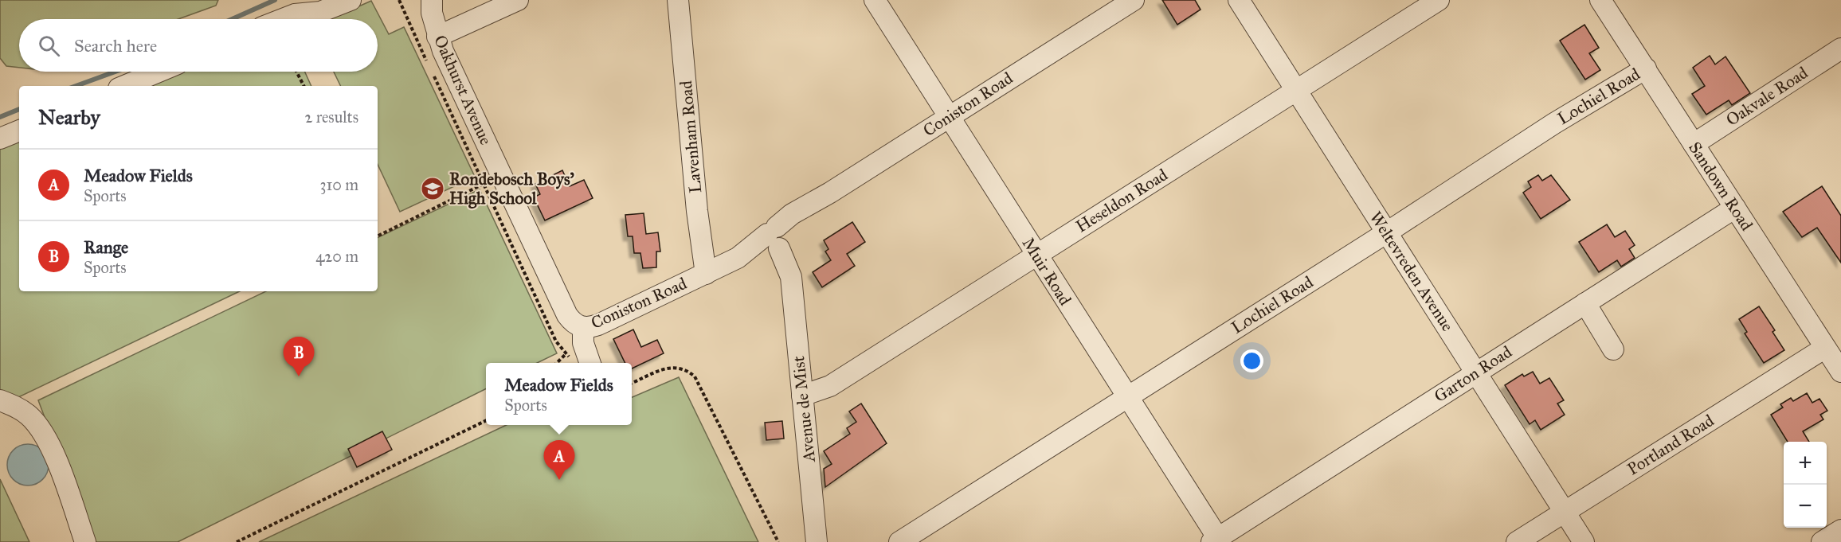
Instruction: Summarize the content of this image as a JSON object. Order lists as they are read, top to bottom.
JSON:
{
  "streets": {
    "street": [
      "Oakhurst Avenue",
      "Lochiel Road",
      "Oakvale Road",
      "Coniston Road",
      "Lavenham Road",
      "Sandown Road",
      "Heseldon Road",
      "Muir Road",
      "Weltevreden Avenue",
      "Garton Road",
      "Avenue de Mist",
      "Portland Road"
    ]
  },
  "crossings": [
    ["Oakhurst Avenue", "Coniston Road"],
    ["Lochiel Road", "Sandown Road"],
    ["Lochiel Road", "Muir Road"],
    ["Lochiel Road", "Weltevreden Avenue"],
    ["Oakvale Road", "Sandown Road"],
    ["Coniston Road", "Lavenham Road"],
    ["Coniston Road", "Muir Road"],
    ["Coniston Road", "Avenue de Mist"],
    ["Sandown Road", "Garton Road"],
    ["Sandown Road", "Portland Road"],
    ["Heseldon Road", "Muir Road"],
    ["Heseldon Road", "Weltevreden Avenue"],
    ["Heseldon Road", "Avenue de Mist"],
    ["Muir Road", "Garton Road"],
    ["Weltevreden Avenue", "Garton Road"],
    ["Weltevreden Avenue", "Portland Road"]
  ],
  "places": {
    "school or university": ["Rondebosch Boys' High School"]
  },
  "page": {
    "search": "Search here",
    "heading": ["Nearby", "2 results"],
    "list": [
      {
        "mark": "A",
        "name": "Meadow Fields",
        "note": "Sports",
        "value": "310 m"
      },
      {
        "mark": "B",
        "name": "Range",
        "note": "Sports",
        "value": "420 m"
      }
    ],
    "pins": ["B", "A"],
    "popup": ["Meadow Fields", "Sports"],
    "map_buttons": ["+", "−"]
  }
}
